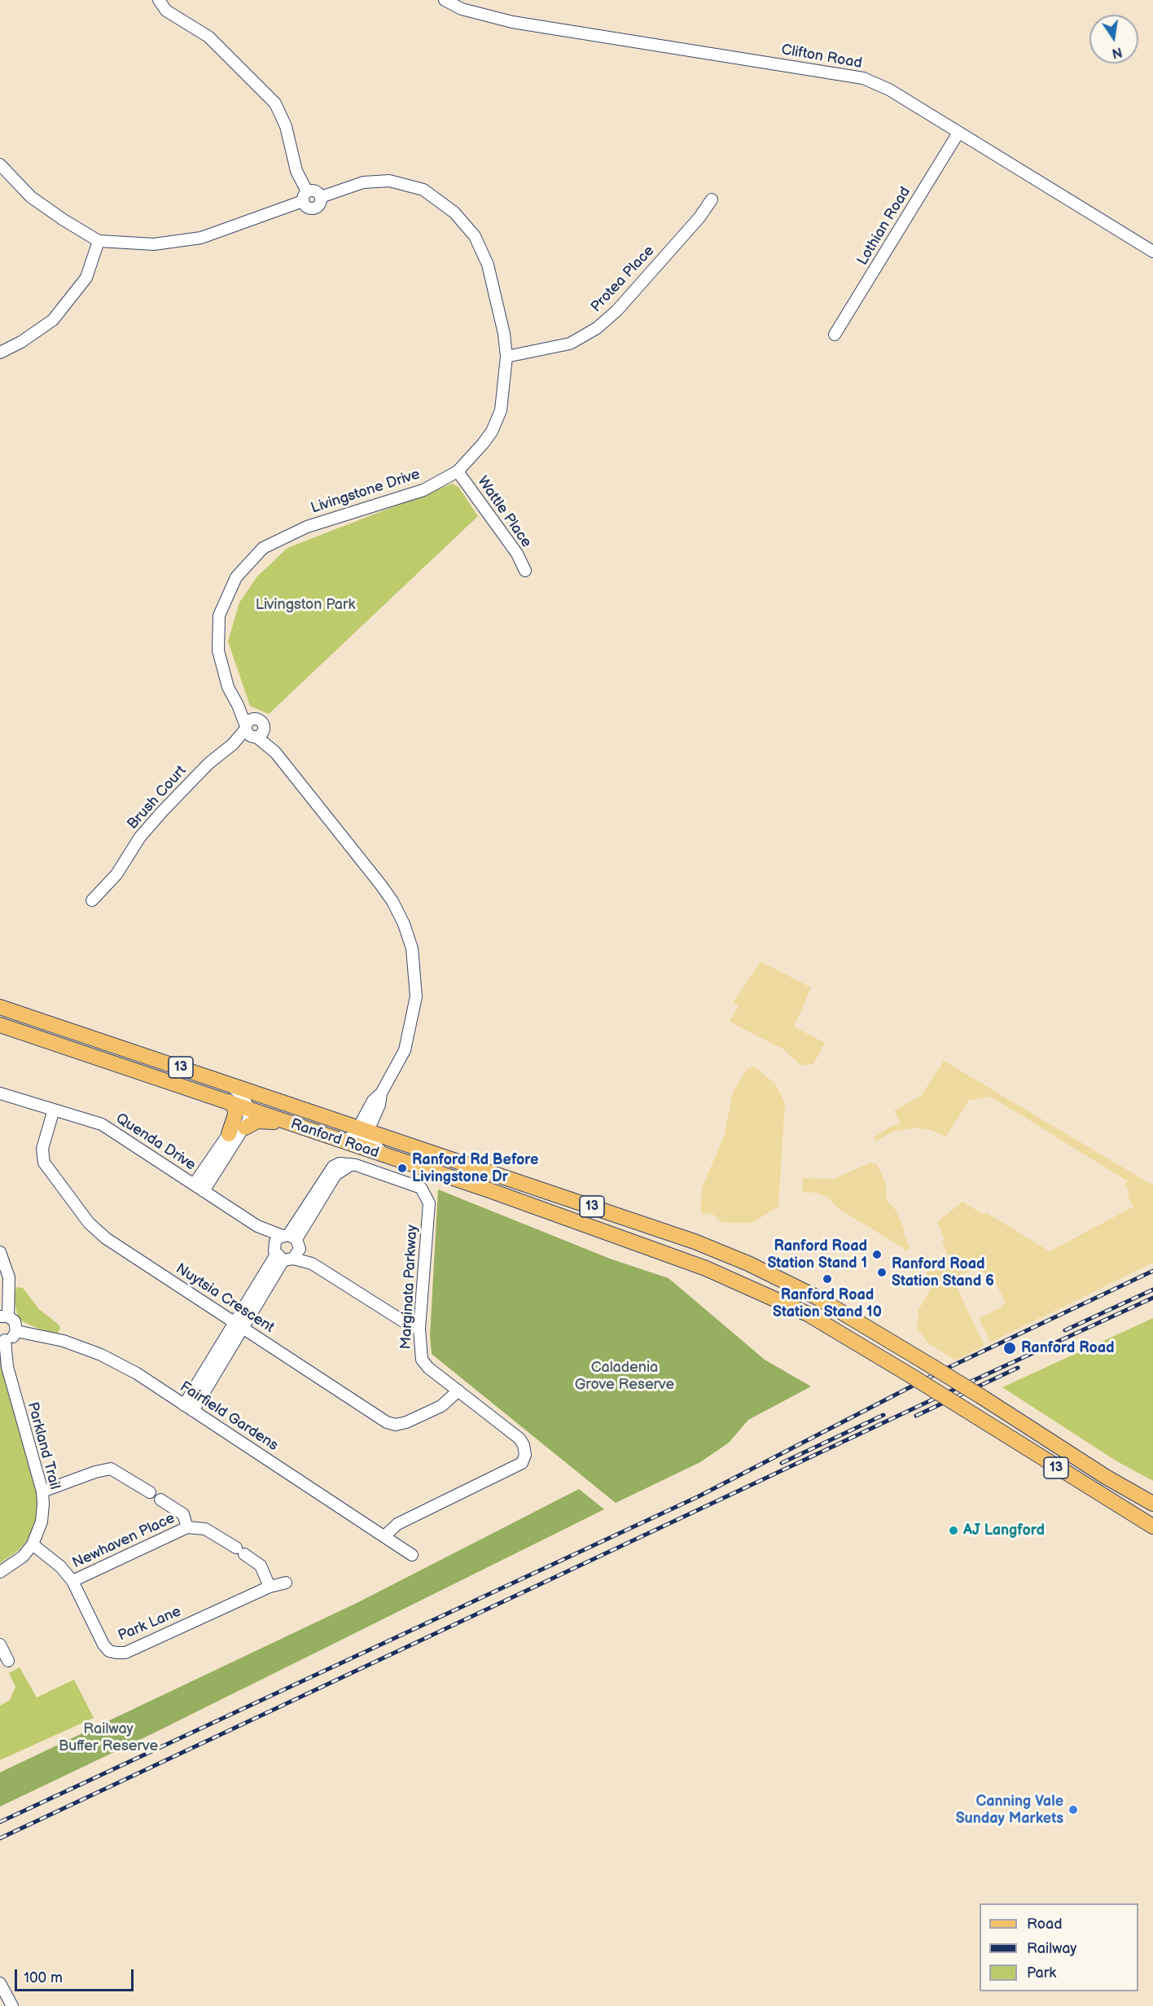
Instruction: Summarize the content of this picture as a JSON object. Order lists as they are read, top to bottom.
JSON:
{
  "streets": {
    "main road": ["13", "Ranford Road"],
    "street": [
      "Clifton Road",
      "Lothian Road",
      "Protea Place",
      "Livingstone Drive",
      "Wattle Place",
      "Brush Court",
      "Quenda Drive",
      "Marginata Parkway",
      "Nuytsia Crescent",
      "Fairfield Gardens",
      "Parkland Trail",
      "Newhaven Place",
      "Park Lane"
    ]
  },
  "crossings": [
    ["Clifton Road", "Lothian Road"],
    ["Protea Place", "Livingstone Drive"],
    ["Livingstone Drive", "Wattle Place"],
    ["Livingstone Drive", "Brush Court"],
    ["Livingstone Drive", "Ranford Road"],
    ["Quenda Drive", "Marginata Parkway"],
    ["Quenda Drive", "Nuytsia Crescent"],
    ["Marginata Parkway", "Nuytsia Crescent"],
    ["Marginata Parkway", "Fairfield Gardens"],
    ["Parkland Trail", "Park Lane"],
    ["Newhaven Place", "Park Lane"]
  ],
  "parks": ["Livingston Park", "Caladenia Grove Reserve", "Railway Buffer Reserve"],
  "places": [
    "Ranford Rd Before Livingstone Dr",
    "Ranford Road Station Stand 1",
    "Ranford Road Station Stand 6",
    "Ranford Road Station Stand 10",
    "Ranford Road",
    "AJ Langford",
    "Canning Vale Sunday Markets"
  ],
  "legend": ["Road", "Railway", "Park"],
  "scale_bar": "100 m",
  "north": "bottom"
}
